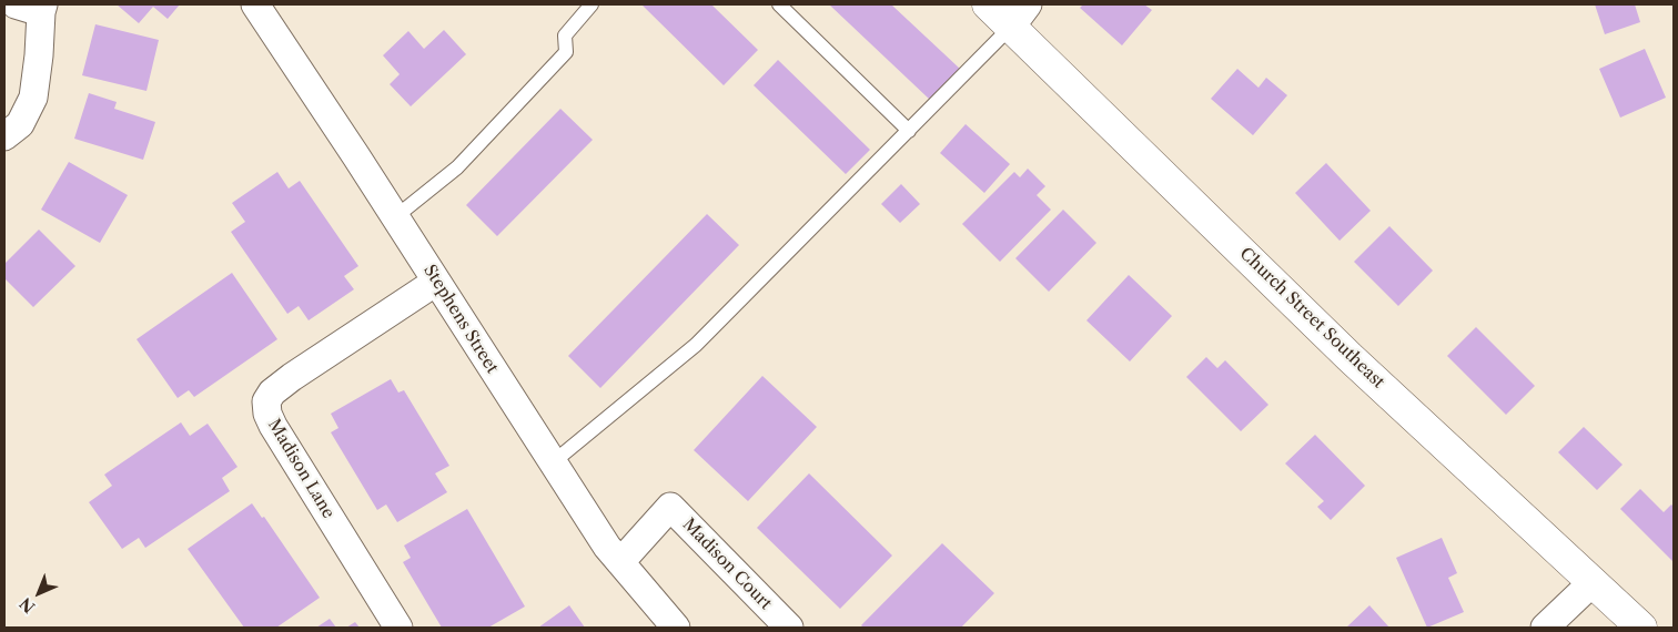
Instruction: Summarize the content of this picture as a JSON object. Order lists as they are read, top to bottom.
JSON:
{
  "streets": {
    "street": [
      "Church Street Southeast",
      "Stephens Street",
      "Madison Lane",
      "Madison Court"
    ]
  },
  "crossings": [
    ["Stephens Street", "Madison Lane"],
    ["Stephens Street", "Madison Court"]
  ],
  "north": "bottom left"
}
